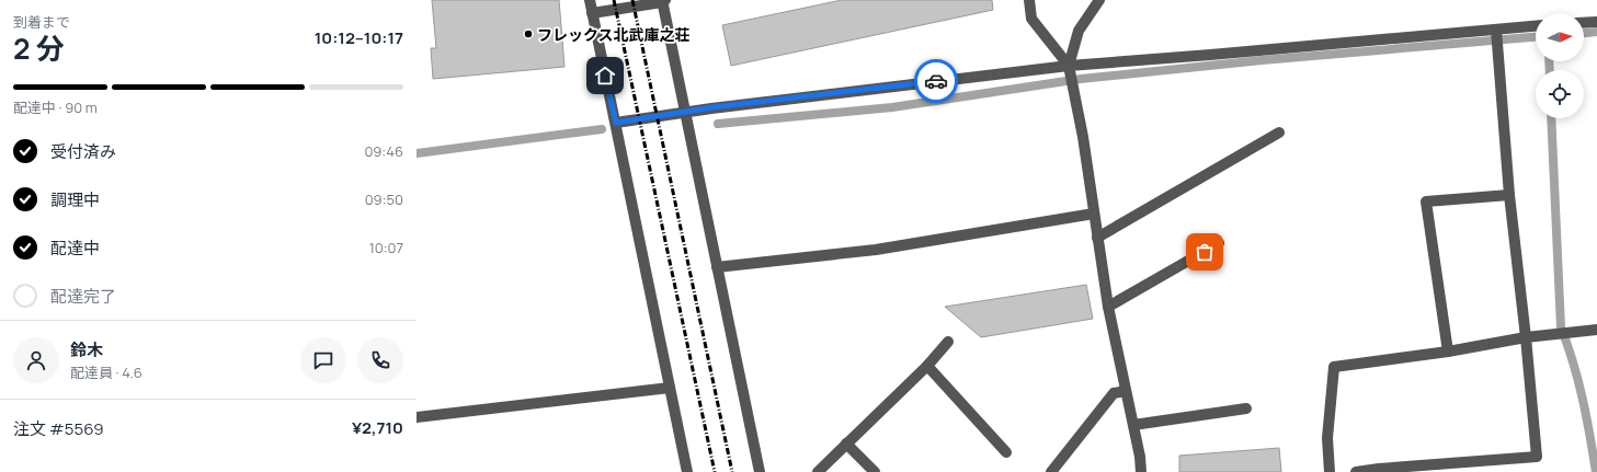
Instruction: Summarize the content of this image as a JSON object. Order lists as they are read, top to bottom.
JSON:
{
  "places": ["フレックス北武庫之荘"],
  "north": "right",
  "page": {
    "heading": ["2 分", "到着まで", "10:12–10:17"],
    "panel": [
      "鈴木",
      "配達員 · 4.6",
      "注文 #5569",
      "¥2,710"
    ],
    "bar": "配達中 · 90 m",
    "list": [
      ["受付済み", "09:46"],
      ["調理中", "09:50"],
      ["配達中", "10:07"],
      "配達完了"
    ]
  }
}
